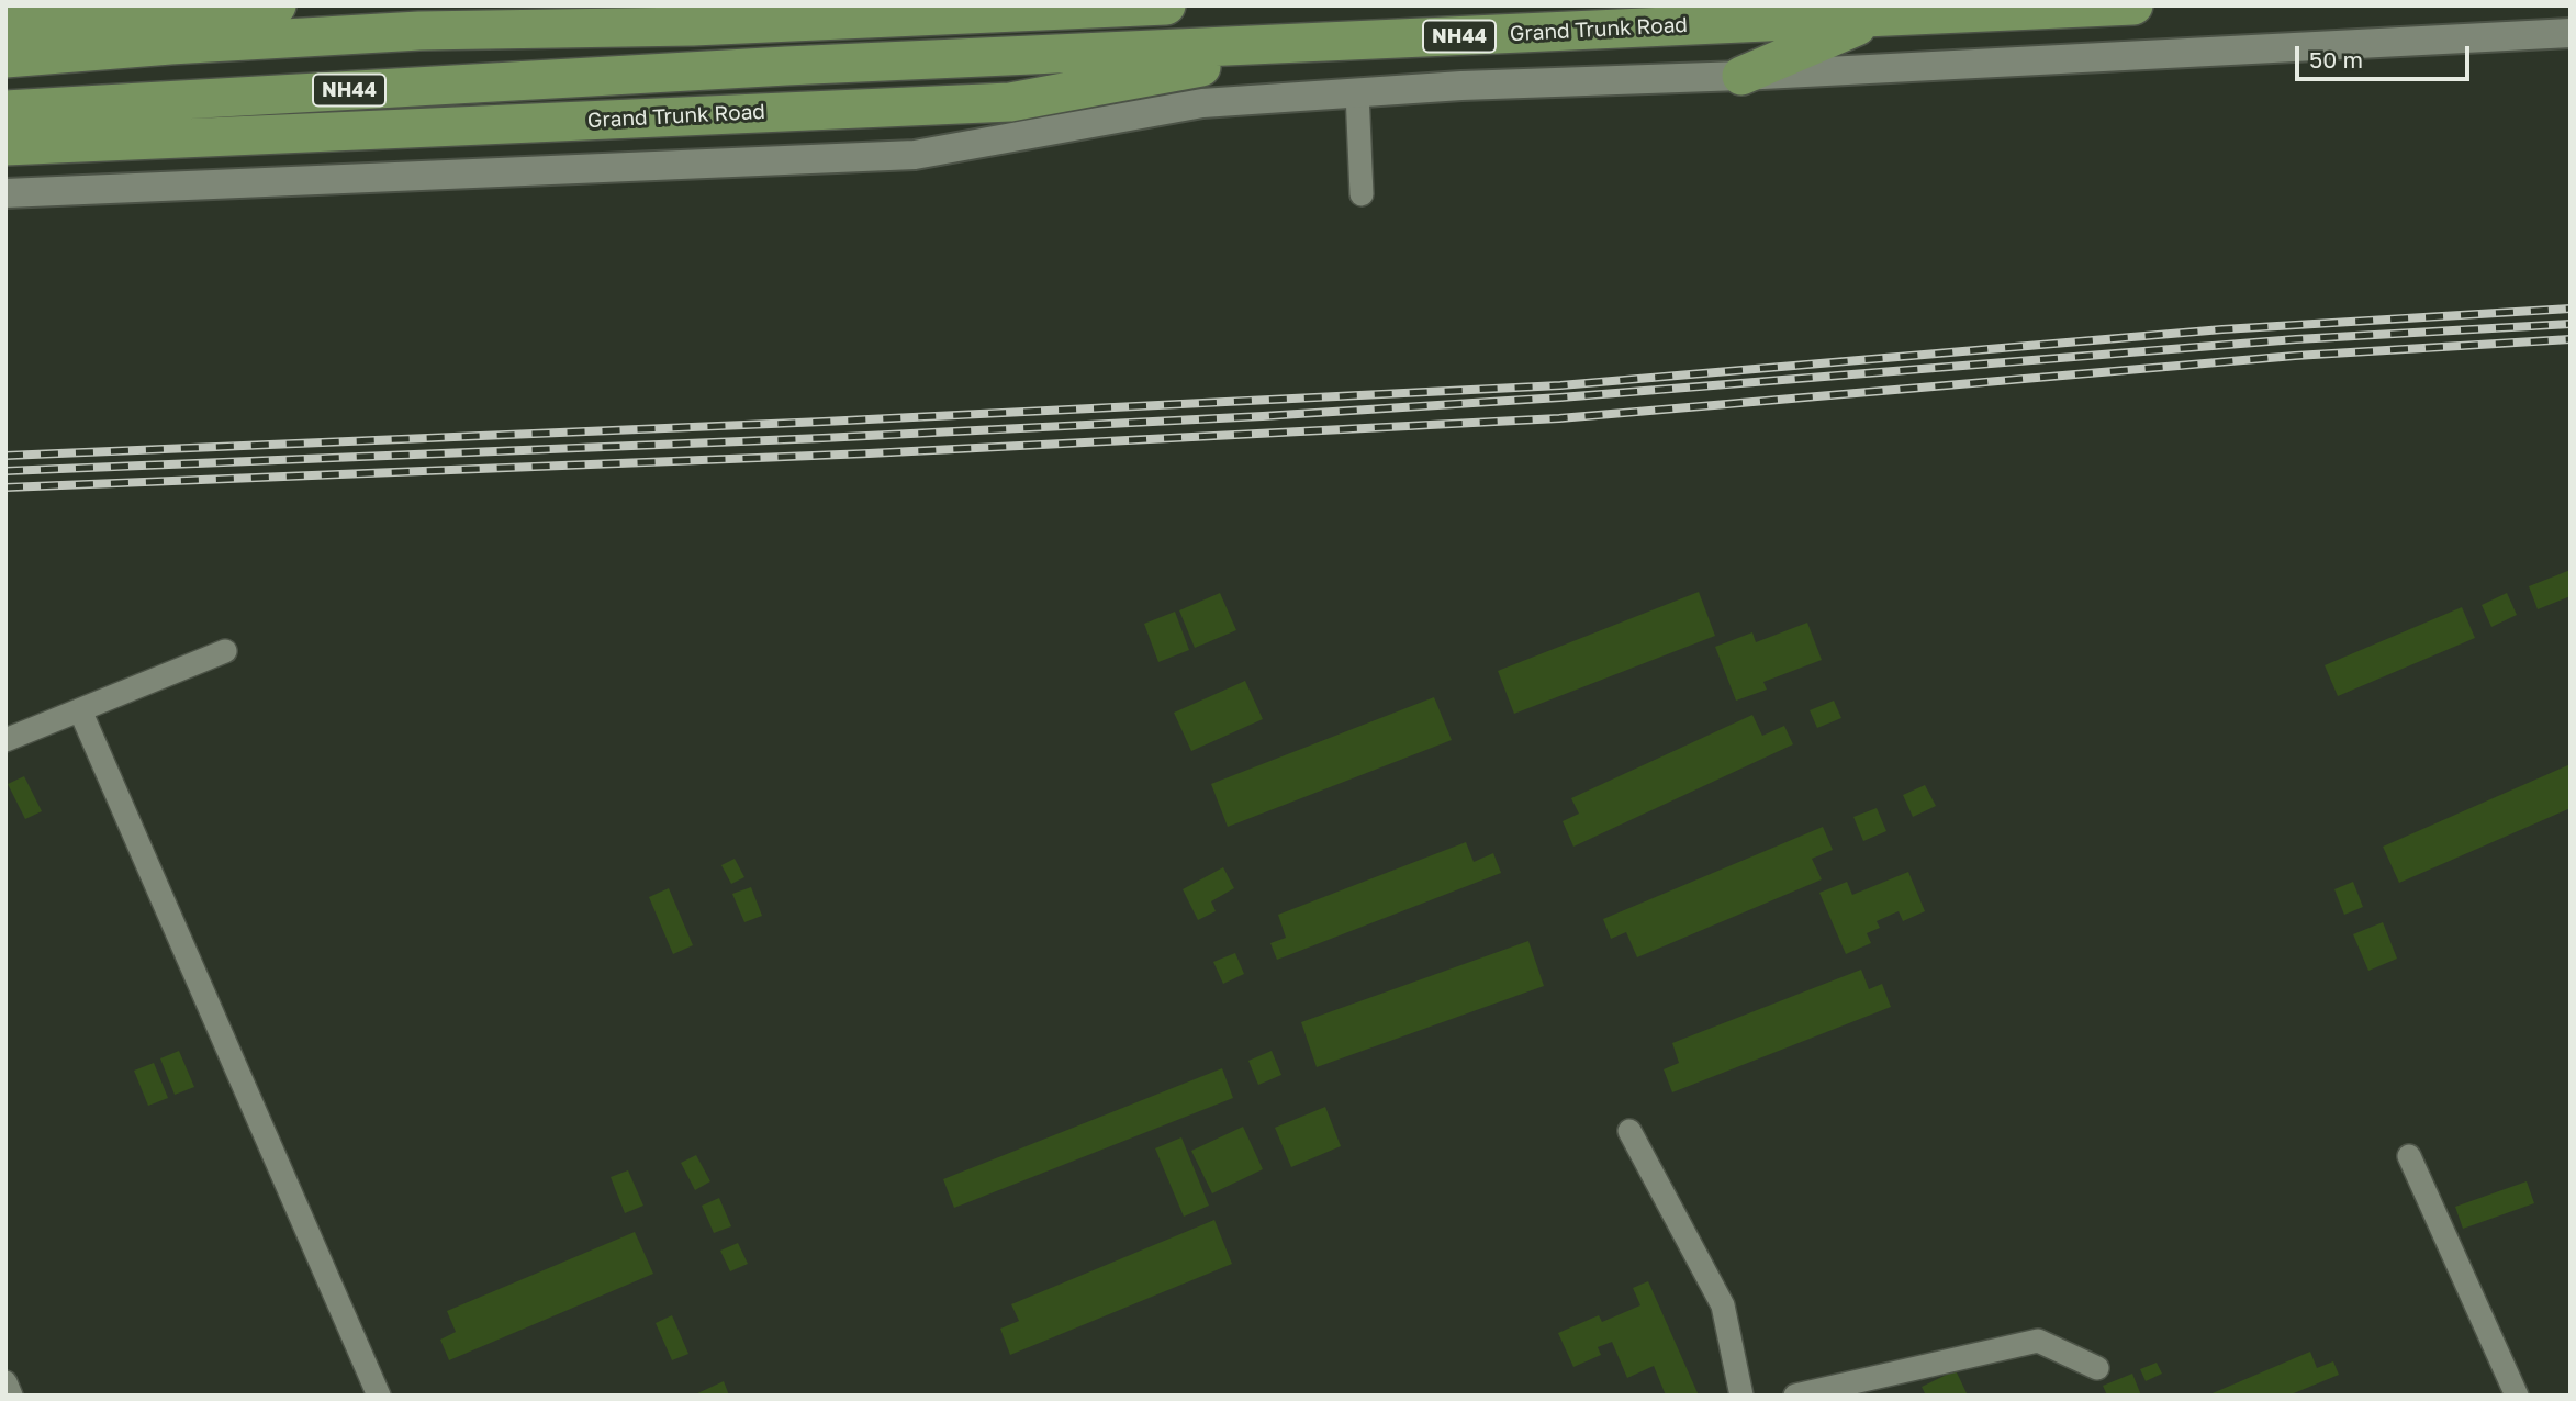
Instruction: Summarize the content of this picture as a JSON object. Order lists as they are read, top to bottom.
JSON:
{
  "streets": {
    "highway": ["Grand Trunk Road", "NH44"]
  },
  "scale_bar": "50 m"
}
